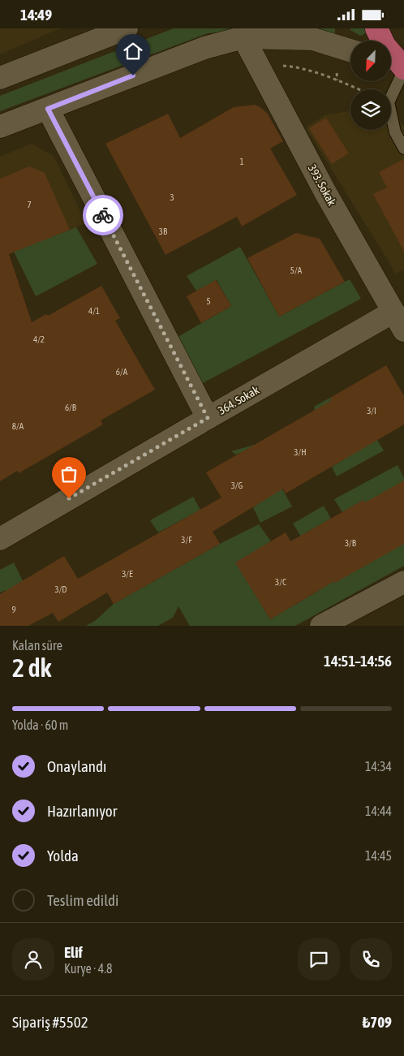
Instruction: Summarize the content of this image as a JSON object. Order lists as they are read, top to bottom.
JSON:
{
  "streets": {
    "street": ["393. Sokak", "364. Sokak"]
  },
  "crossings": [
    ["393. Sokak", "364. Sokak"]
  ],
  "house_numbers": [
    "1",
    "3",
    "7",
    "3B",
    "5/A",
    "5",
    "4/1",
    "4/2",
    "6/A",
    "6/B",
    "3/I",
    "8/A",
    "3/H",
    "3/G",
    "3/F",
    "3/B",
    "3/E",
    "3/C",
    "3/D",
    "9"
  ],
  "north": "bottom left",
  "page": {
    "status": "14:49",
    "heading": ["2 dk", "Kalan süre", "14:51–14:56"],
    "panel": [
      "Elif",
      "Kurye · 4.8",
      "Sipariş #5502",
      "₺709"
    ],
    "bar": "Yolda · 60 m",
    "list": [
      ["Onaylandı", "14:34"],
      ["Hazırlanıyor", "14:44"],
      ["Yolda", "14:45"],
      "Teslim edildi"
    ]
  }
}
